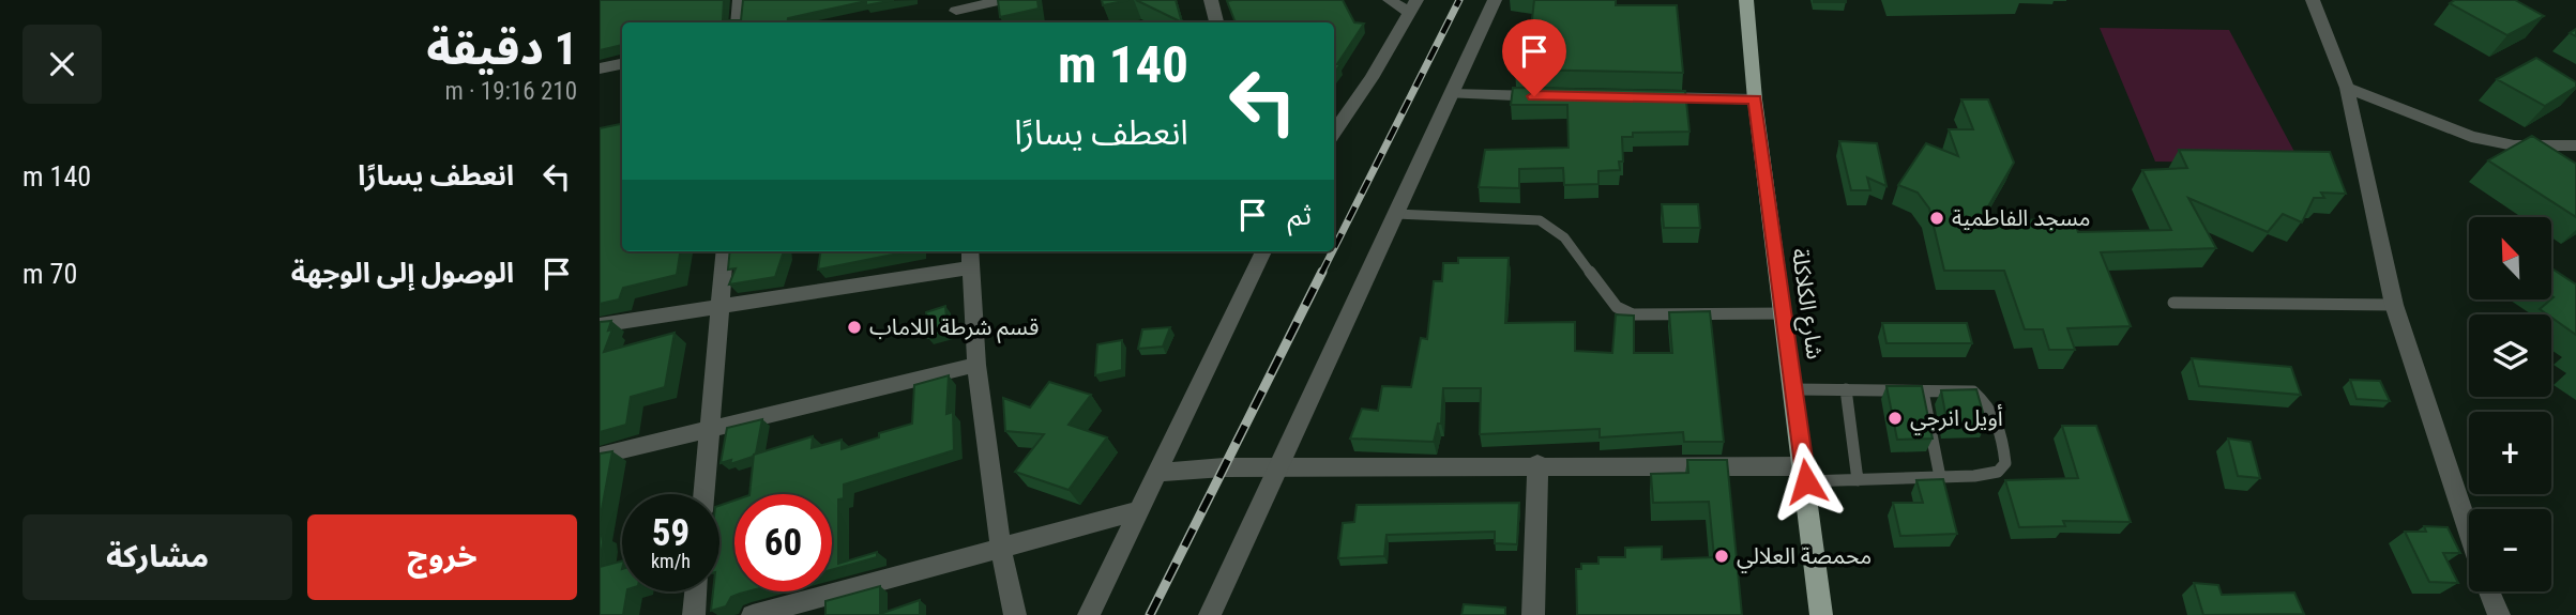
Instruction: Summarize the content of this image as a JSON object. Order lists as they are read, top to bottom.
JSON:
{
  "streets": {
    "main road": ["شارع الكلاكلة"]
  },
  "places": [
    "مسجد الفاطمية",
    "قسم شرطة اللاماب",
    "أويل انرجي",
    "محمصة العلالي"
  ],
  "north": "top left",
  "page": {
    "heading": ["1 دقيقة", "210 m · 19:16"],
    "turn": ["140 m", "انعطف يسارًا"],
    "list": [
      {
        "name": "انعطف يسارًا",
        "value": "140 m"
      },
      {
        "name": "الوصول إلى الوجهة",
        "value": "70 m"
      }
    ],
    "then": "ثم",
    "map_buttons": ["+", "−"],
    "speed": "59 km/h",
    "limit": "60",
    "buttons": ["خروج", "مشاركة"]
  }
}
